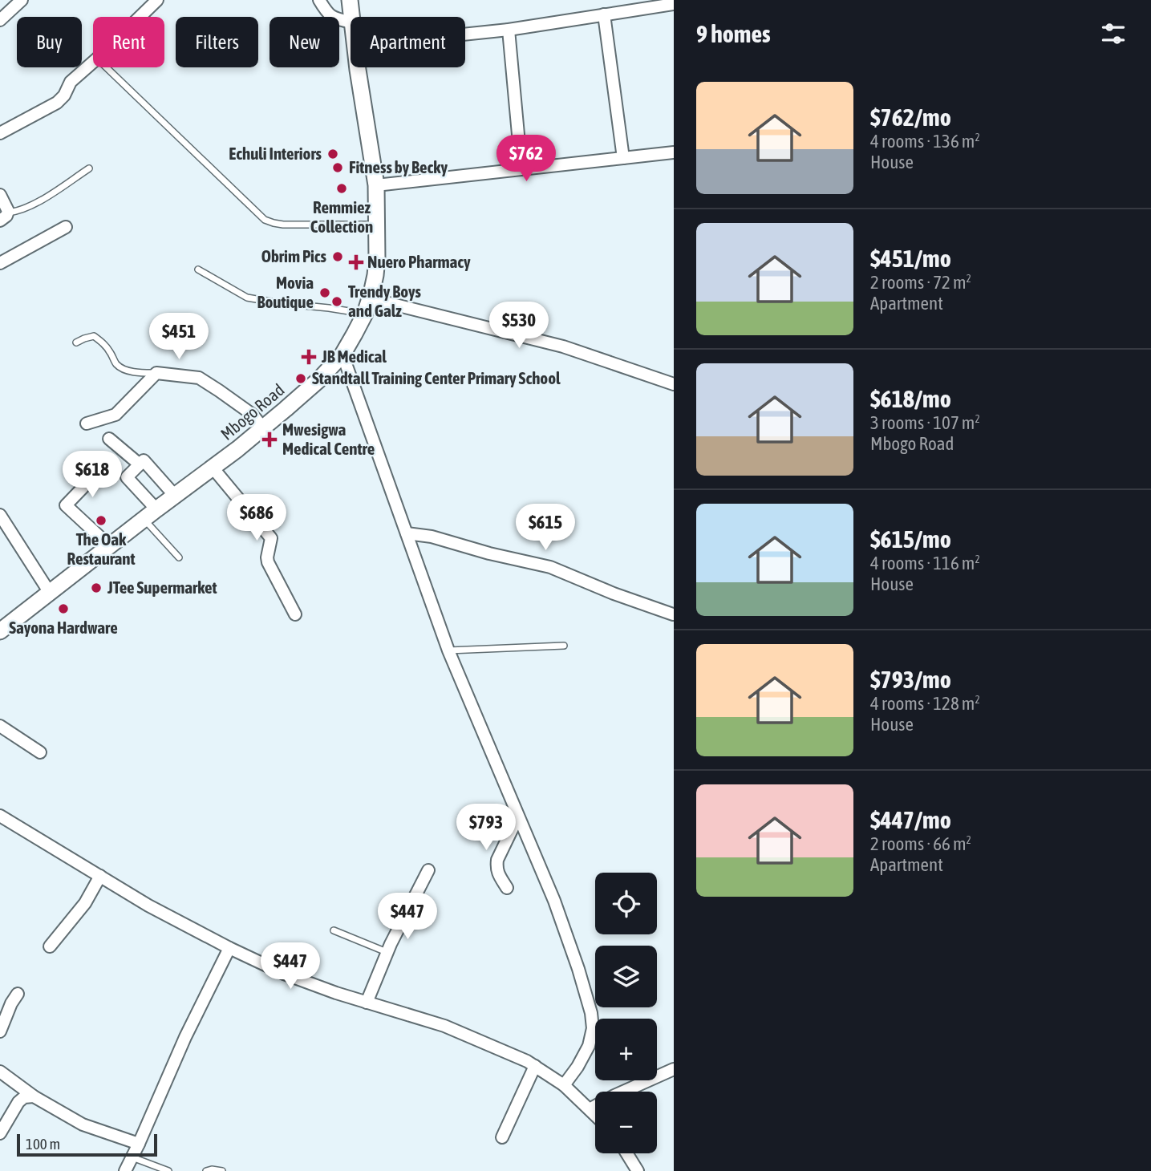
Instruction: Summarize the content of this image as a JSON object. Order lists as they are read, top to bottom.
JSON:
{
  "streets": {
    "main road": ["Mbogo Road"]
  },
  "places": {
    "other": [
      "Echuli Interiors",
      "Fitness by Becky",
      "Remmiez Collection",
      "Obrim Pics",
      "Movia Boutique",
      "Trendy Boys and Galz",
      "Standtall Training Center Primary School",
      "The Oak Restaurant",
      "JTee Supermarket",
      "Sayona Hardware"
    ],
    "health": ["Nuero Pharmacy", "JB Medical", "Mwesigwa Medical Centre"]
  },
  "scale_bar": "100 m",
  "page": {
    "heading": "9 homes",
    "chip": [
      "Buy",
      "Rent",
      "Filters",
      "New",
      "Apartment"
    ],
    "list": [
      {
        "name": "$762/mo",
        "note": "4 rooms · 136 m² · House"
      },
      {
        "name": "$451/mo",
        "note": "2 rooms · 72 m² · Apartment"
      },
      {
        "name": "$618/mo",
        "note": "3 rooms · 107 m² · Mbogo Road"
      },
      {
        "name": "$615/mo",
        "note": "4 rooms · 116 m² · House"
      },
      {
        "name": "$793/mo",
        "note": "4 rooms · 128 m² · House"
      },
      {
        "name": "$447/mo",
        "note": "2 rooms · 66 m² · Apartment"
      }
    ],
    "price": [
      "$762",
      "$530",
      "$451",
      "$618",
      "$686",
      "$615",
      "$793",
      "$447",
      "$447"
    ],
    "map_buttons": ["+", "−"],
    "scale": "100 m"
  }
}
